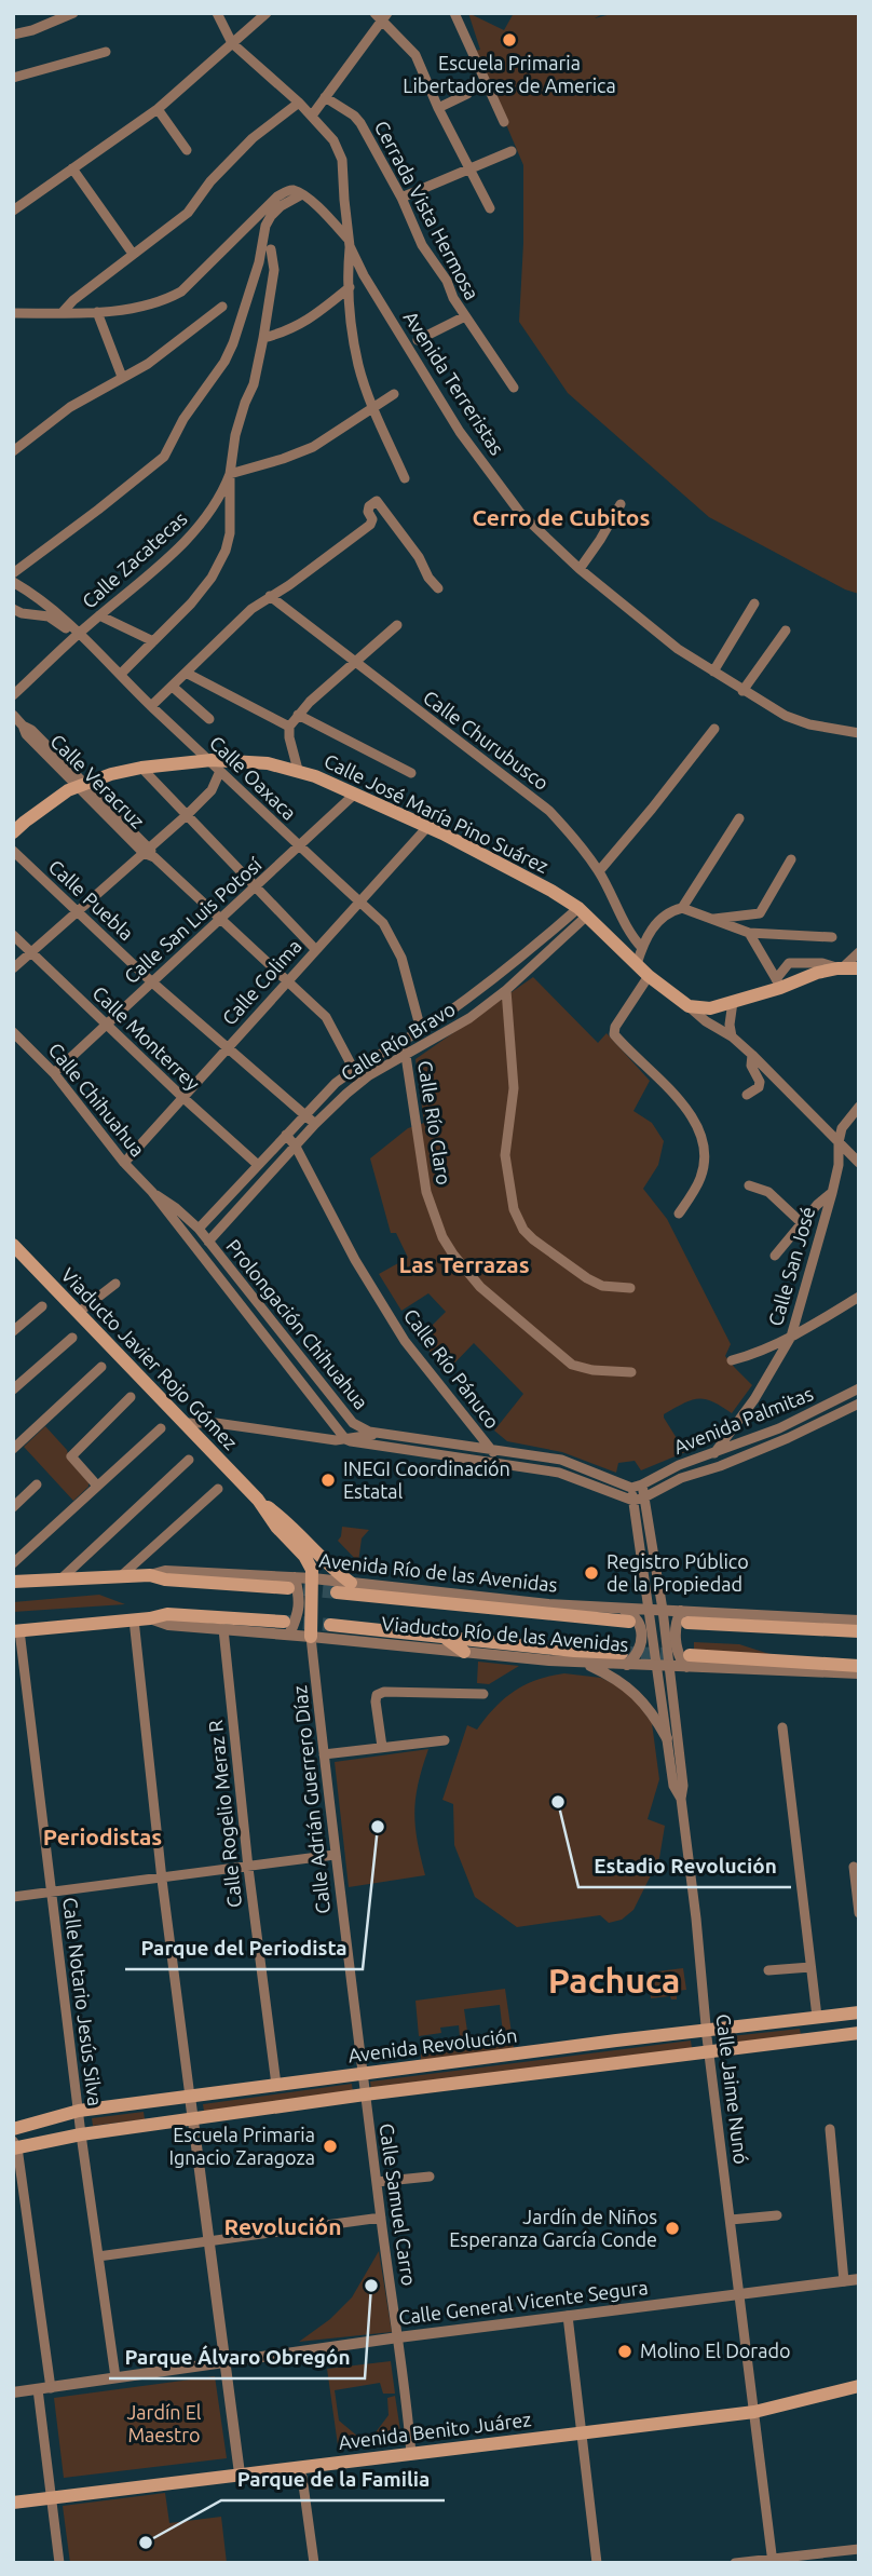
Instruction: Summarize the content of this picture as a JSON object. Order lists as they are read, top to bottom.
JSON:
{
  "streets": {
    "main road": [
      "Calle José María Pino Suárez",
      "Viaducto Javier Rojo Gómez",
      "Viaducto Río de las Avenidas",
      "Avenida Revolución",
      "Avenida Benito Juárez"
    ],
    "street": [
      "Cerrada Vista Hermosa",
      "Avenida Terreristas",
      "Calle Zacatecas",
      "Calle Churubusco",
      "Calle Oaxaca",
      "Calle Veracruz",
      "Calle Puebla",
      "Calle San Luis Potosí",
      "Calle Colima",
      "Calle Monterrey",
      "Calle Río Bravo",
      "Calle Chihuahua",
      "Calle Río Claro",
      "Calle San José",
      "Prolongación Chihuahua",
      "Calle Río Pánuco",
      "Avenida Palmitas",
      "Avenida Río de las Avenidas",
      "Calle Adrián Guerrero Díaz",
      "Calle Rogelio Meraz R",
      "Calle Notario Jesús Silva",
      "Calle Jaime Nunó",
      "Calle Samuel Carro",
      "Calle General Vicente Segura"
    ]
  },
  "crossings": [
    ["Calle Zacatecas", "Calle Oaxaca"],
    ["Calle Oaxaca", "Calle José María Pino Suárez"],
    ["Calle Oaxaca", "Calle San Luis Potosí"],
    ["Calle Oaxaca", "Calle Colima"],
    ["Calle Oaxaca", "Calle Río Bravo"],
    ["Calle Veracruz", "Calle José María Pino Suárez"],
    ["Calle Veracruz", "Calle San Luis Potosí"],
    ["Calle Veracruz", "Calle Colima"],
    ["Calle Veracruz", "Calle Río Bravo"],
    ["Calle José María Pino Suárez", "Calle San Luis Potosí"],
    ["Calle José María Pino Suárez", "Calle Colima"],
    ["Calle José María Pino Suárez", "Calle Río Bravo"],
    ["Calle Puebla", "Calle San Luis Potosí"],
    ["Calle Puebla", "Calle Colima"],
    ["Calle Puebla", "Calle Río Bravo"],
    ["Calle San Luis Potosí", "Calle Monterrey"],
    ["Calle San Luis Potosí", "Calle Chihuahua"],
    ["Calle Colima", "Calle Monterrey"],
    ["Calle Colima", "Calle Chihuahua"],
    ["Calle Monterrey", "Calle Río Bravo"],
    ["Calle Río Bravo", "Calle Chihuahua"],
    ["Calle Río Bravo", "Calle Río Claro"],
    ["Calle Río Bravo", "Prolongación Chihuahua"],
    ["Calle Río Bravo", "Calle Río Pánuco"],
    ["Calle Chihuahua", "Prolongación Chihuahua"],
    ["Calle San José", "Avenida Palmitas"],
    ["Viaducto Javier Rojo Gómez", "Avenida Río de las Avenidas"],
    ["Avenida Palmitas", "Calle Jaime Nunó"],
    ["Avenida Río de las Avenidas", "Viaducto Río de las Avenidas"],
    ["Avenida Río de las Avenidas", "Calle Jaime Nunó"],
    ["Viaducto Río de las Avenidas", "Calle Adrián Guerrero Díaz"],
    ["Viaducto Río de las Avenidas", "Calle Rogelio Meraz R"],
    ["Viaducto Río de las Avenidas", "Calle Notario Jesús Silva"],
    ["Viaducto Río de las Avenidas", "Calle Jaime Nunó"],
    ["Calle Adrián Guerrero Díaz", "Avenida Revolución"],
    ["Calle Adrián Guerrero Díaz", "Calle Samuel Carro"],
    ["Calle Rogelio Meraz R", "Avenida Revolución"],
    ["Calle Notario Jesús Silva", "Avenida Revolución"],
    ["Calle Notario Jesús Silva", "Calle General Vicente Segura"],
    ["Avenida Revolución", "Calle Jaime Nunó"],
    ["Avenida Revolución", "Calle Samuel Carro"],
    ["Calle Jaime Nunó", "Calle General Vicente Segura"],
    ["Calle Jaime Nunó", "Avenida Benito Juárez"],
    ["Calle Samuel Carro", "Calle General Vicente Segura"],
    ["Calle Samuel Carro", "Avenida Benito Juárez"]
  ],
  "districts": [
    "Cerro de Cubitos",
    "Las Terrazas",
    "Periodistas",
    "Pachuca",
    "Revolución"
  ],
  "parks": ["Jardín El Maestro"],
  "places": [
    "Escuela Primaria Libertadores de America",
    "INEGI Coordinación Estatal",
    "Registro Público de la Propiedad",
    "Estadio Revolución",
    "Parque del Periodista",
    "Escuela Primaria Ignacio Zaragoza",
    "Jardín de Niños Esperanza García Conde",
    "Parque Álvaro Obregón",
    "Molino El Dorado",
    "Parque de la Familia"
  ]
}
